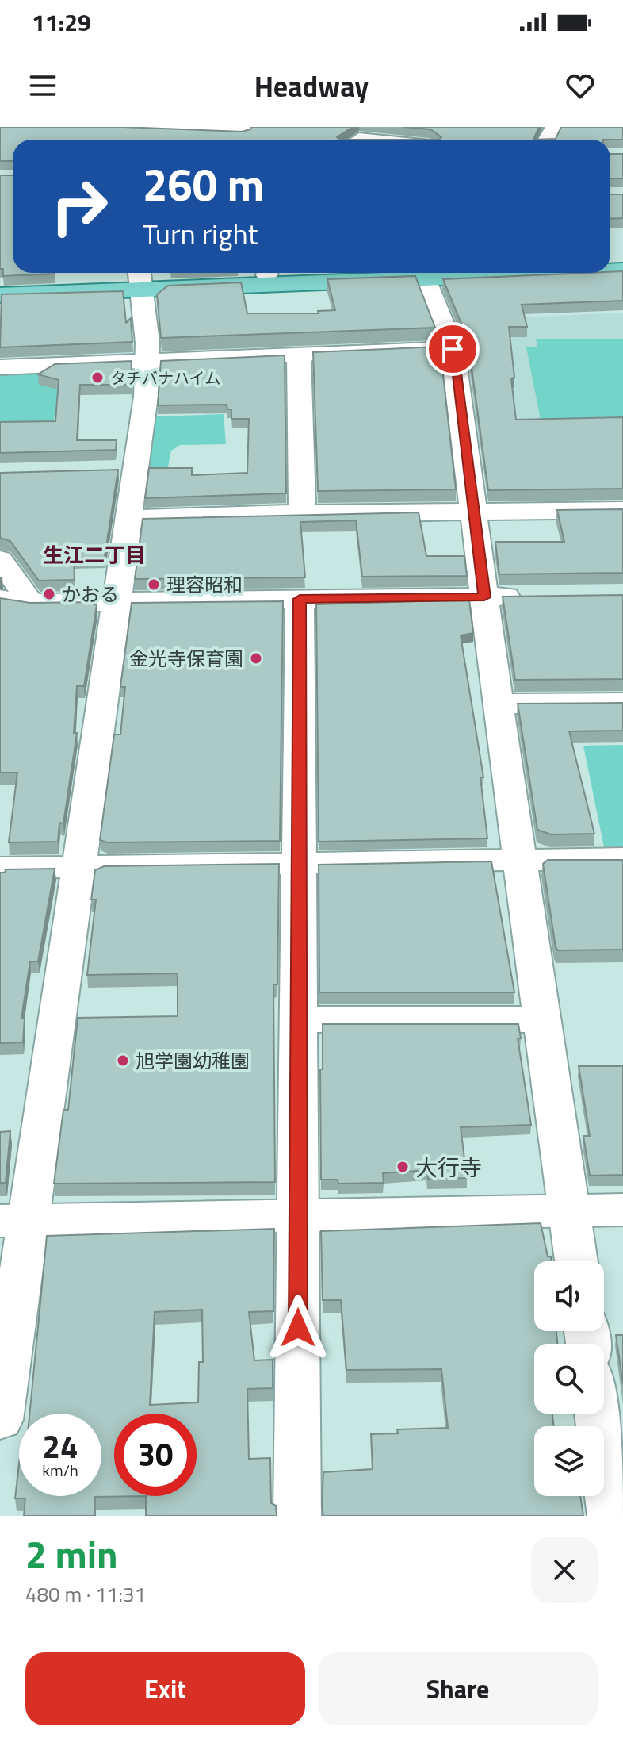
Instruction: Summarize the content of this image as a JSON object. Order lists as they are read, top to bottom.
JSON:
{
  "districts": ["生江二丁目"],
  "places": [
    "タチバナハイム",
    "理容昭和",
    "かおる",
    "金光寺保育園",
    "旭学園幼稚園",
    "大行寺"
  ],
  "page": {
    "status": "11:29",
    "header": "Headway",
    "turn": ["260 m", "Turn right"],
    "speed": "24 km/h",
    "limit": "30",
    "heading": ["2 min", "480 m · 11:31"],
    "buttons": ["Exit", "Share"]
  }
}
